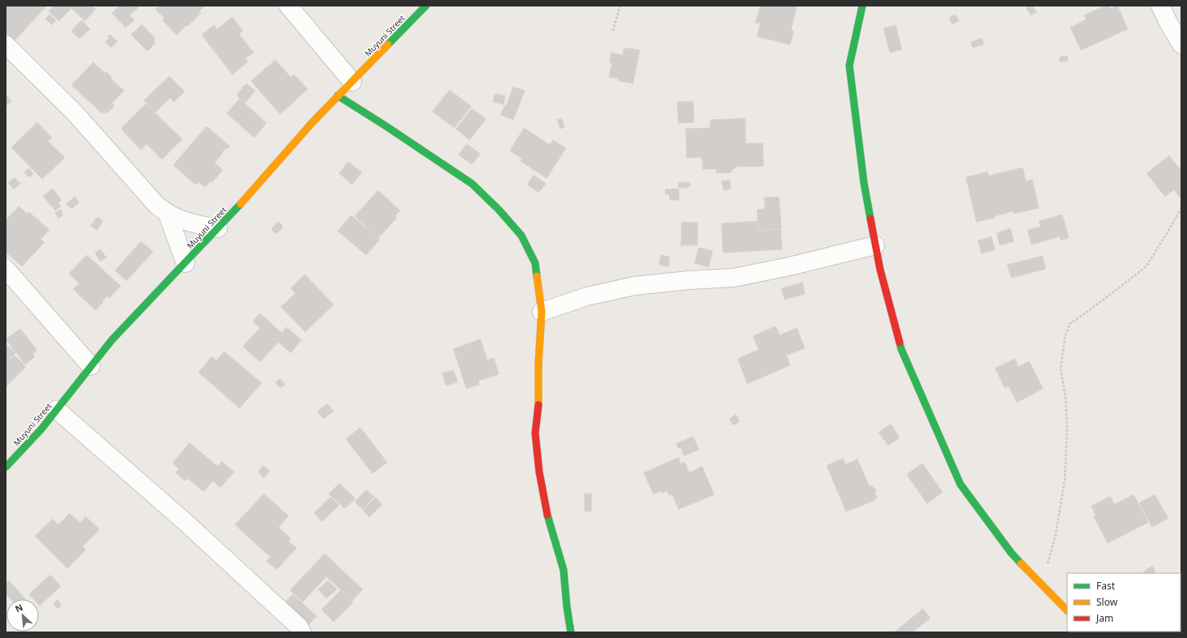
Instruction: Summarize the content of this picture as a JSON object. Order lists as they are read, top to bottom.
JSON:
{
  "streets": {
    "street": ["Muyuni Street"]
  },
  "legend": ["Fast", "Slow", "Jam"],
  "north": "top left"
}
